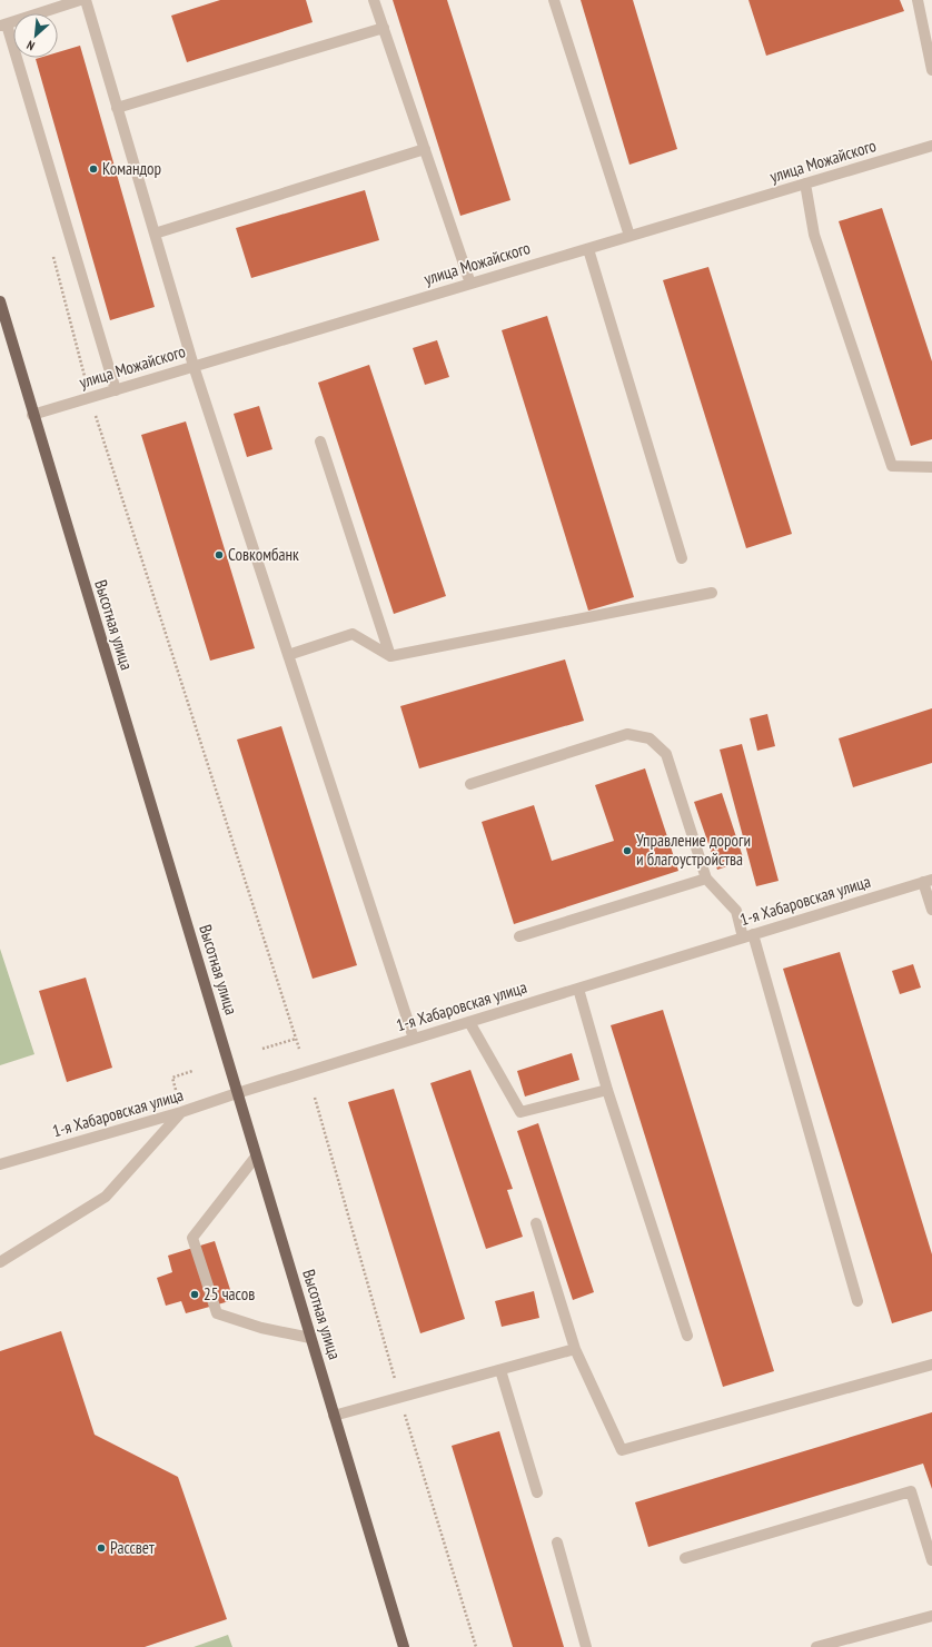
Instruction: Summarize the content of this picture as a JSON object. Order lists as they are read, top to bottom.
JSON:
{
  "streets": {
    "main road": ["Высотная улица"],
    "street": ["улица Можайского", "1-я Хабаровская улица"]
  },
  "crossings": [
    ["улица Можайского", "Высотная улица"],
    ["Высотная улица", "1-я Хабаровская улица"]
  ],
  "places": [
    "Командор",
    "Совкомбанк",
    "Управление дороги и благоустройства",
    "25 часов",
    "Рассвет"
  ],
  "north": "bottom left"
}
